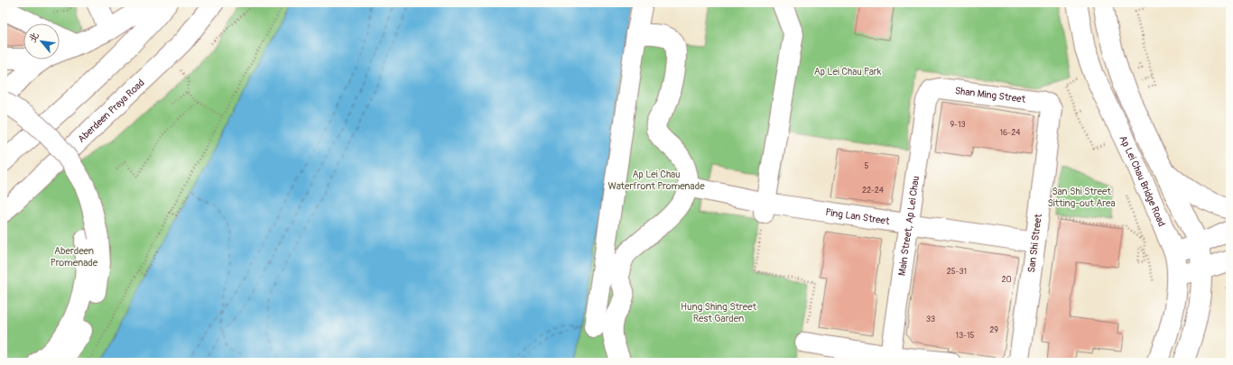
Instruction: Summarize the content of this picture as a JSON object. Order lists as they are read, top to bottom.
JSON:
{
  "streets": {
    "street": [
      "Shan Ming Street",
      "Aberdeen Praya Road",
      "Ap Lei Chau Bridge Road",
      "Ping Lan Street",
      "Main Street, Ap Lei Chau",
      "San Shi Street"
    ]
  },
  "crossings": [
    ["Shan Ming Street", "Main Street, Ap Lei Chau"],
    ["Shan Ming Street", "San Shi Street"],
    ["Ping Lan Street", "Main Street, Ap Lei Chau"],
    ["Ping Lan Street", "San Shi Street"]
  ],
  "parks": [
    "Ap Lei Chau Park",
    "Ap Lei Chau Waterfront Promenade",
    "San Shi Street Sitting-out Area",
    "Aberdeen Promenade",
    "Hung Shing Street Rest Garden"
  ],
  "house_numbers": [
    "9-13",
    "16-24",
    "5",
    "22-24",
    "25-31",
    "20",
    "33",
    "29",
    "13-15"
  ],
  "north": "top left"
}
